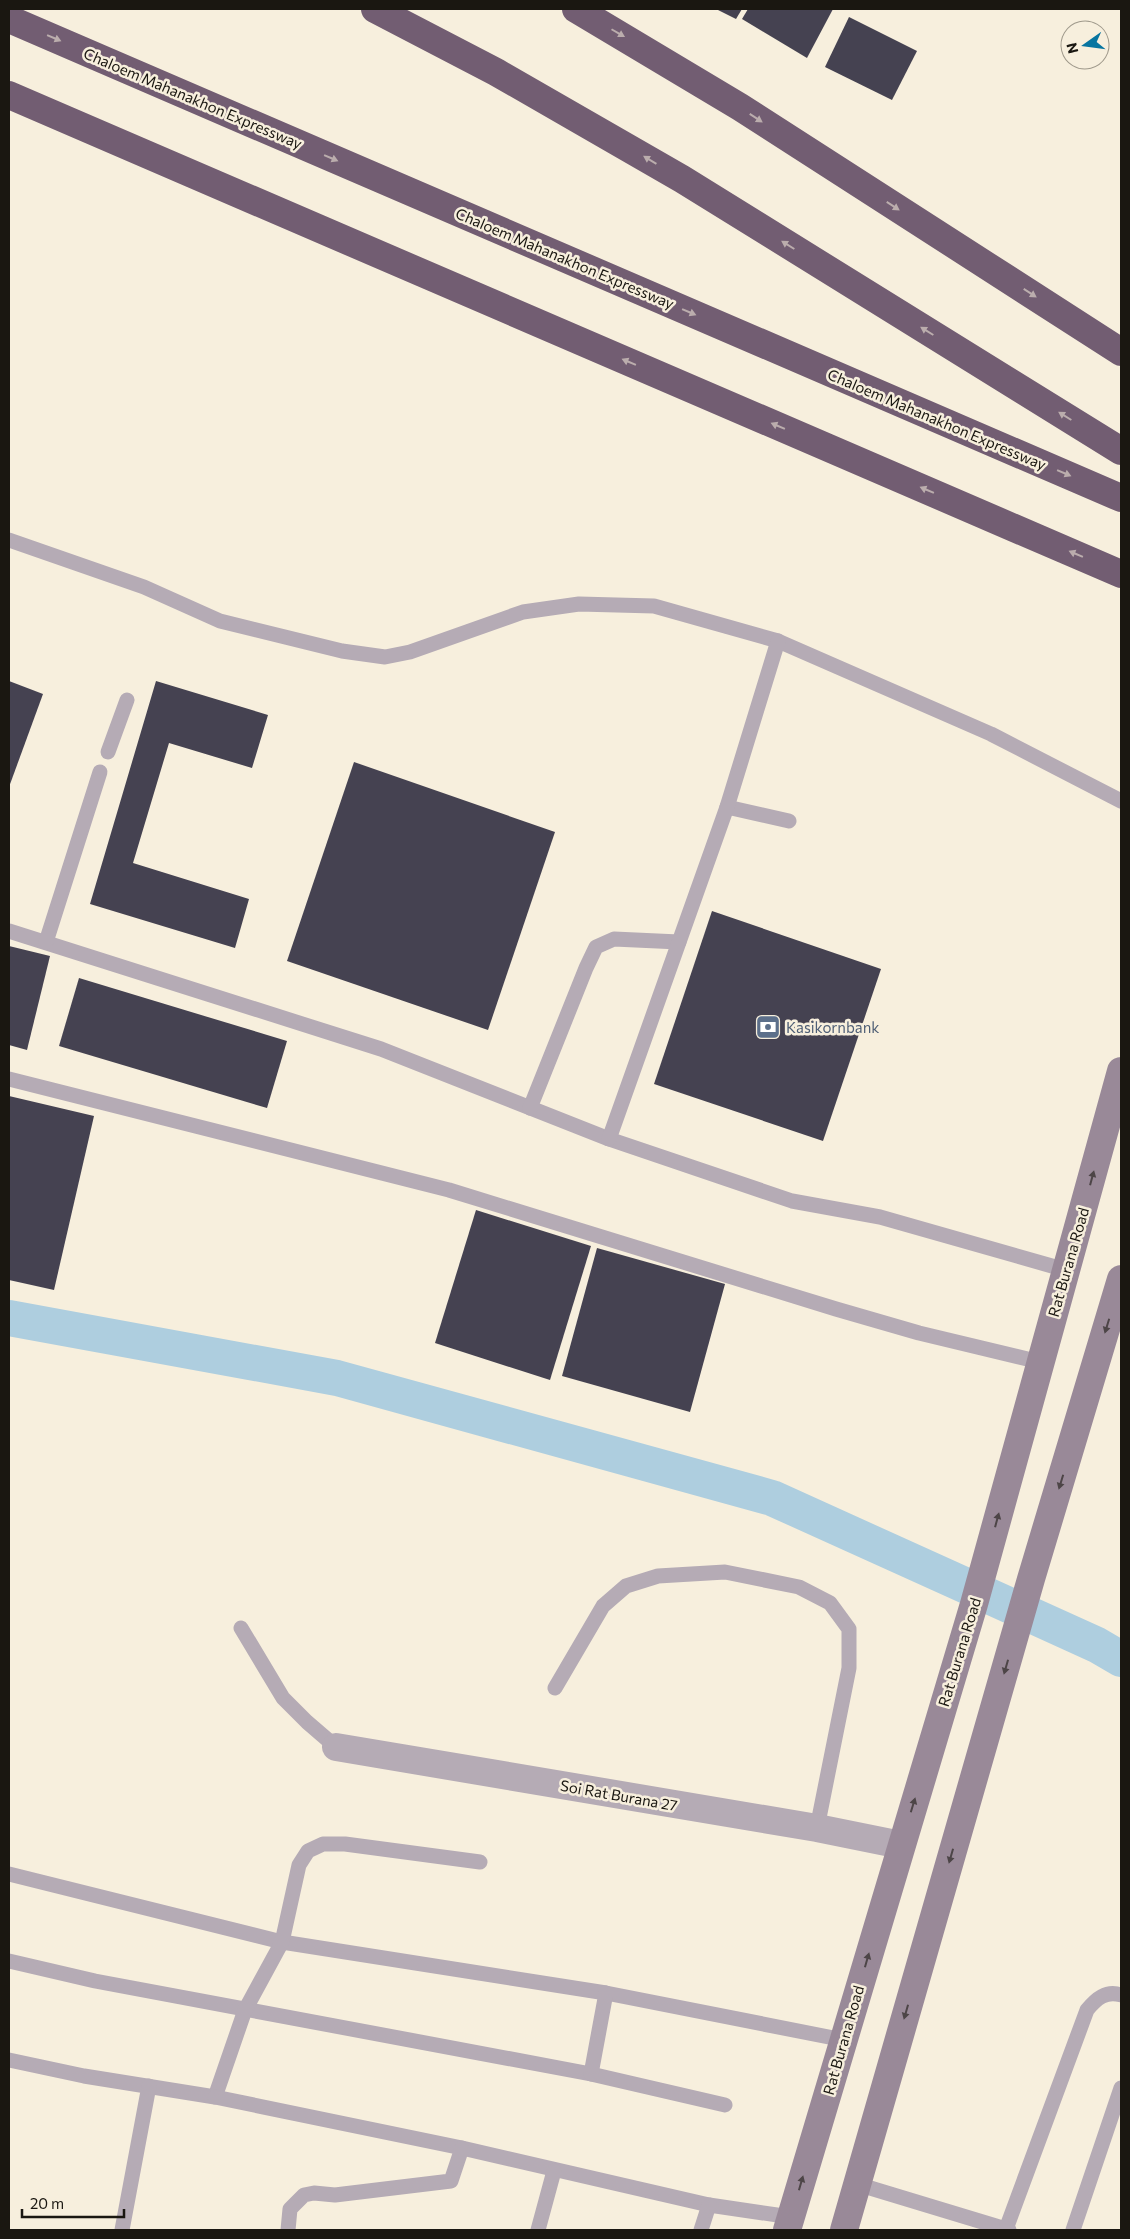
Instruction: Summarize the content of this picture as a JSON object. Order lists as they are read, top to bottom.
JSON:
{
  "streets": {
    "highway": ["Chaloem Mahanakhon Expressway"],
    "main road": ["Rat Burana Road"],
    "street": ["Soi Rat Burana 27"]
  },
  "crossings": [
    ["Rat Burana Road", "Soi Rat Burana 27"]
  ],
  "places": {
    "bank": ["Kasikornbank"]
  },
  "scale_bar": "20 m",
  "north": "left"
}
